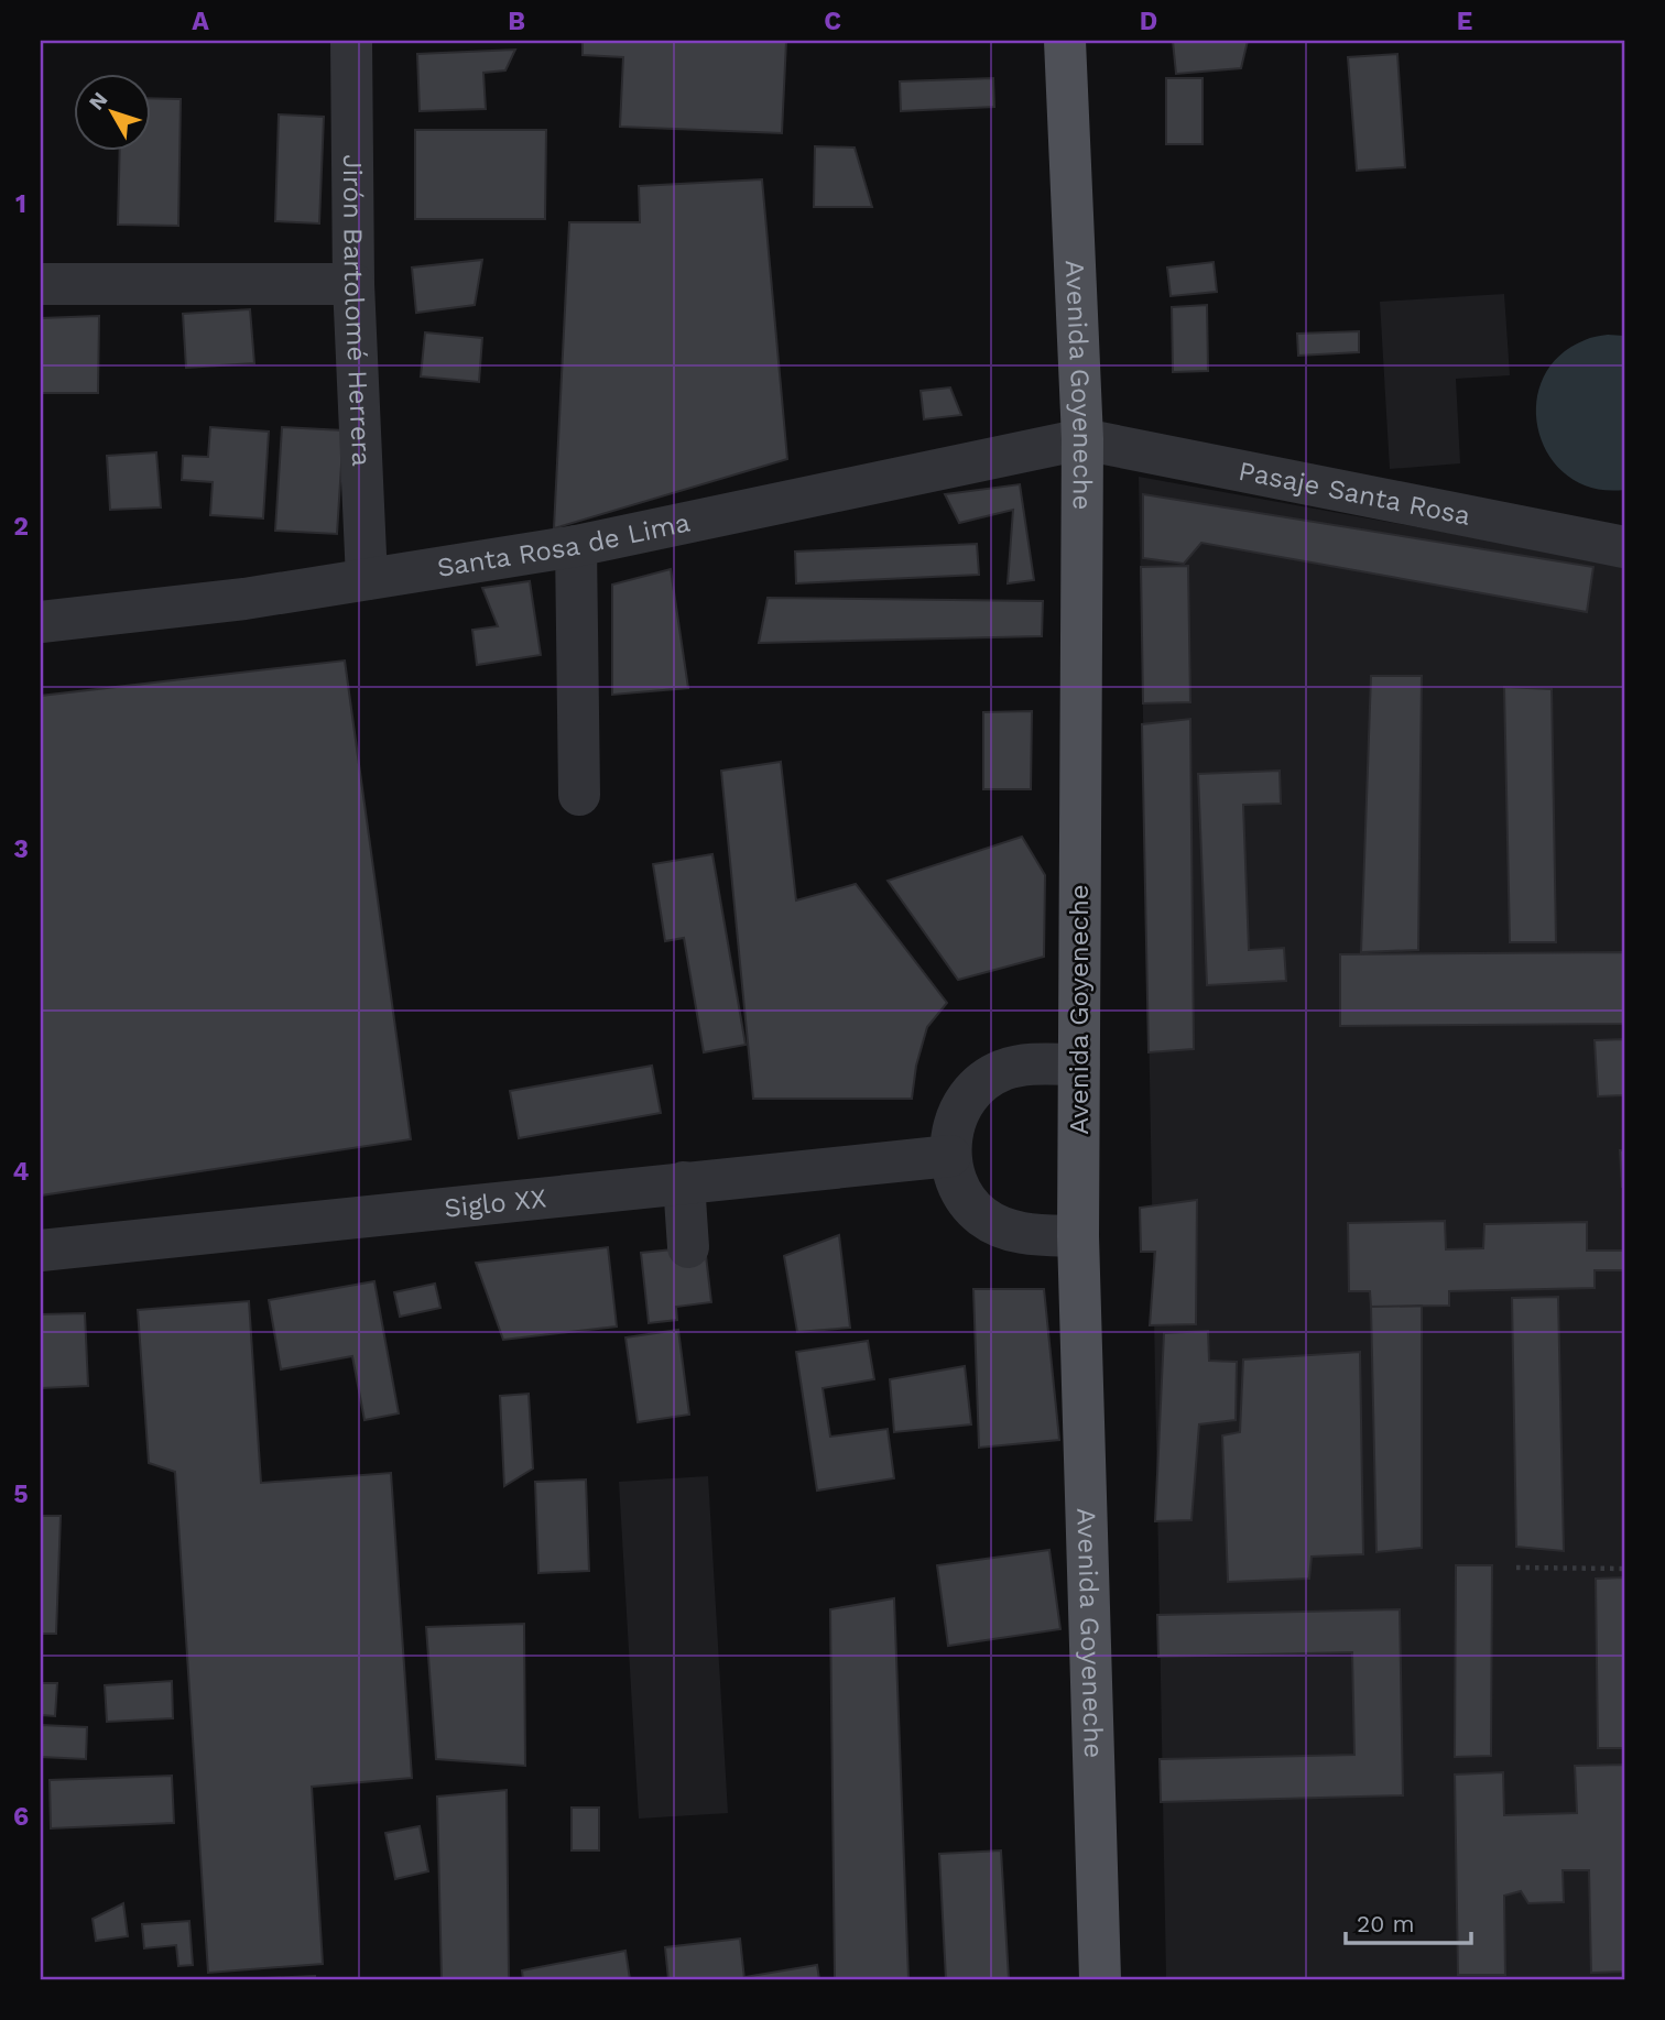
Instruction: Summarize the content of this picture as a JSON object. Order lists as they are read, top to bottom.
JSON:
{
  "streets": {
    "main road": ["Avenida Goyeneche"],
    "street": [
      "Jirón Bartolomé Herrera",
      "Pasaje Santa Rosa",
      "Santa Rosa de Lima",
      "Siglo XX"
    ]
  },
  "crossings": [
    ["Jirón Bartolomé Herrera", "Santa Rosa de Lima"],
    ["Avenida Goyeneche", "Pasaje Santa Rosa"],
    ["Avenida Goyeneche", "Santa Rosa de Lima"],
    ["Pasaje Santa Rosa", "Santa Rosa de Lima"]
  ],
  "scale_bar": "20 m",
  "north": "top left",
  "grid": {
    "columns": [
      "A",
      "B",
      "C",
      "D",
      "E"
    ],
    "rows": [
      "1",
      "2",
      "3",
      "4",
      "5",
      "6"
    ]
  }
}
